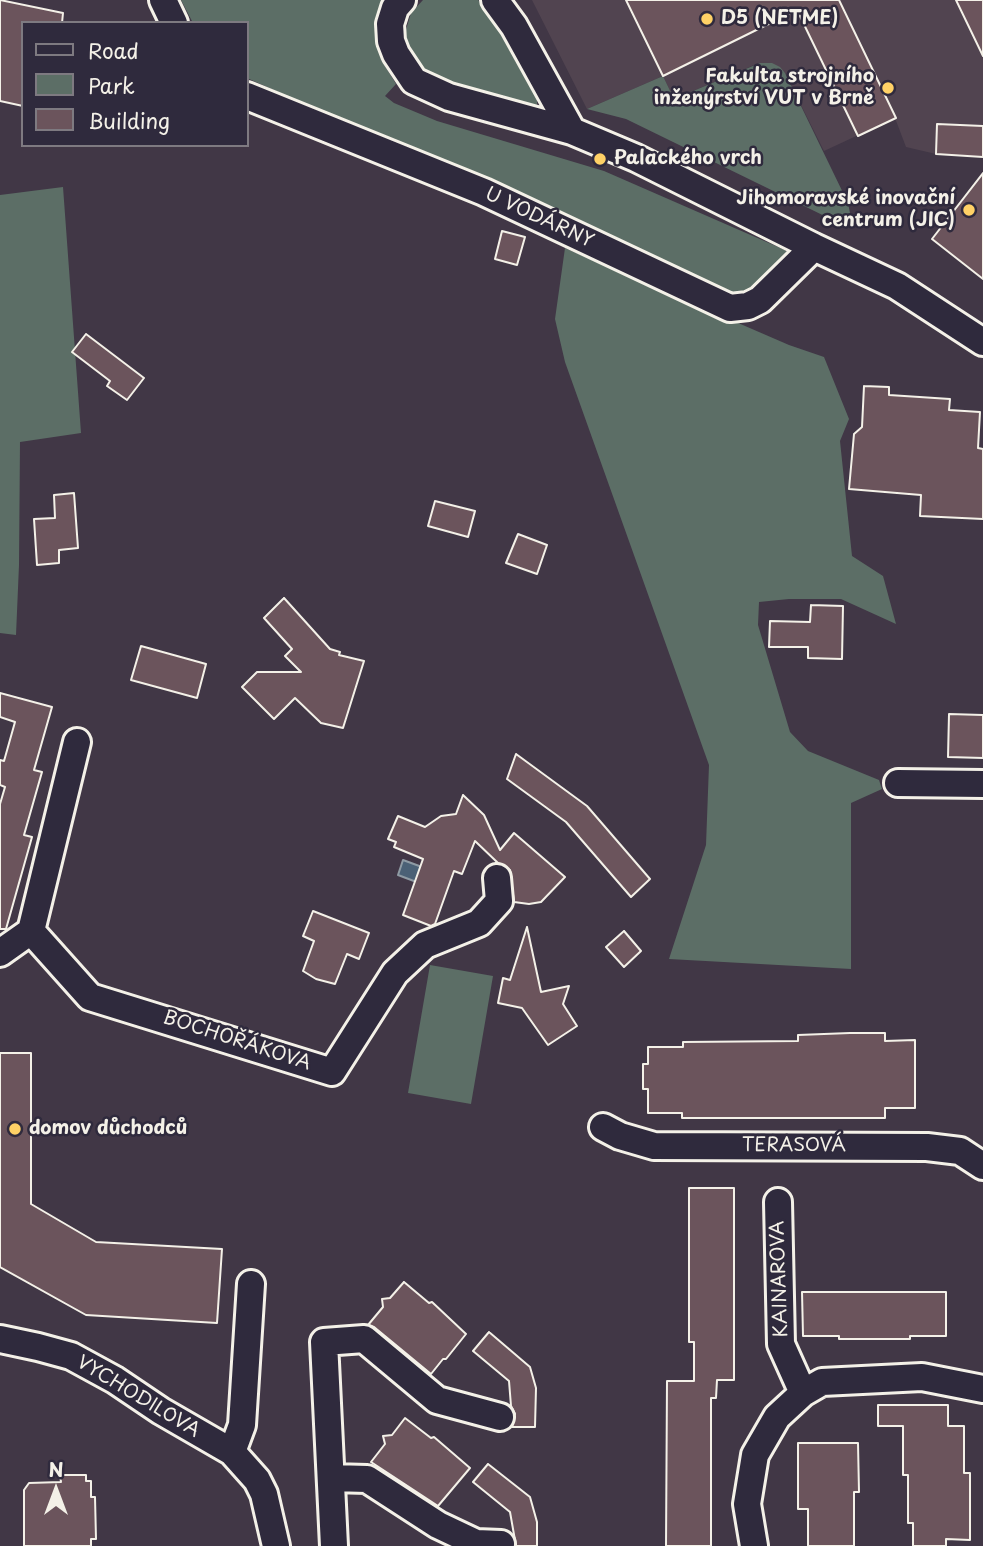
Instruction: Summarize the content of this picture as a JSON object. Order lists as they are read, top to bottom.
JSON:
{
  "streets": {
    "street": [
      "U VODÁRNY",
      "BOCHOŘÁKOVA",
      "TERASOVÁ",
      "KAINAROVA",
      "VYCHODILOVA"
    ]
  },
  "places": [
    "D5 (NETME)",
    "Fakulta strojního inženýrství VUT v Brně",
    "Palackého vrch",
    "Jihomoravské inovační centrum (JIC)",
    "domov důchodců"
  ],
  "legend": ["Road", "Park", "Building"],
  "north": "top"
}
